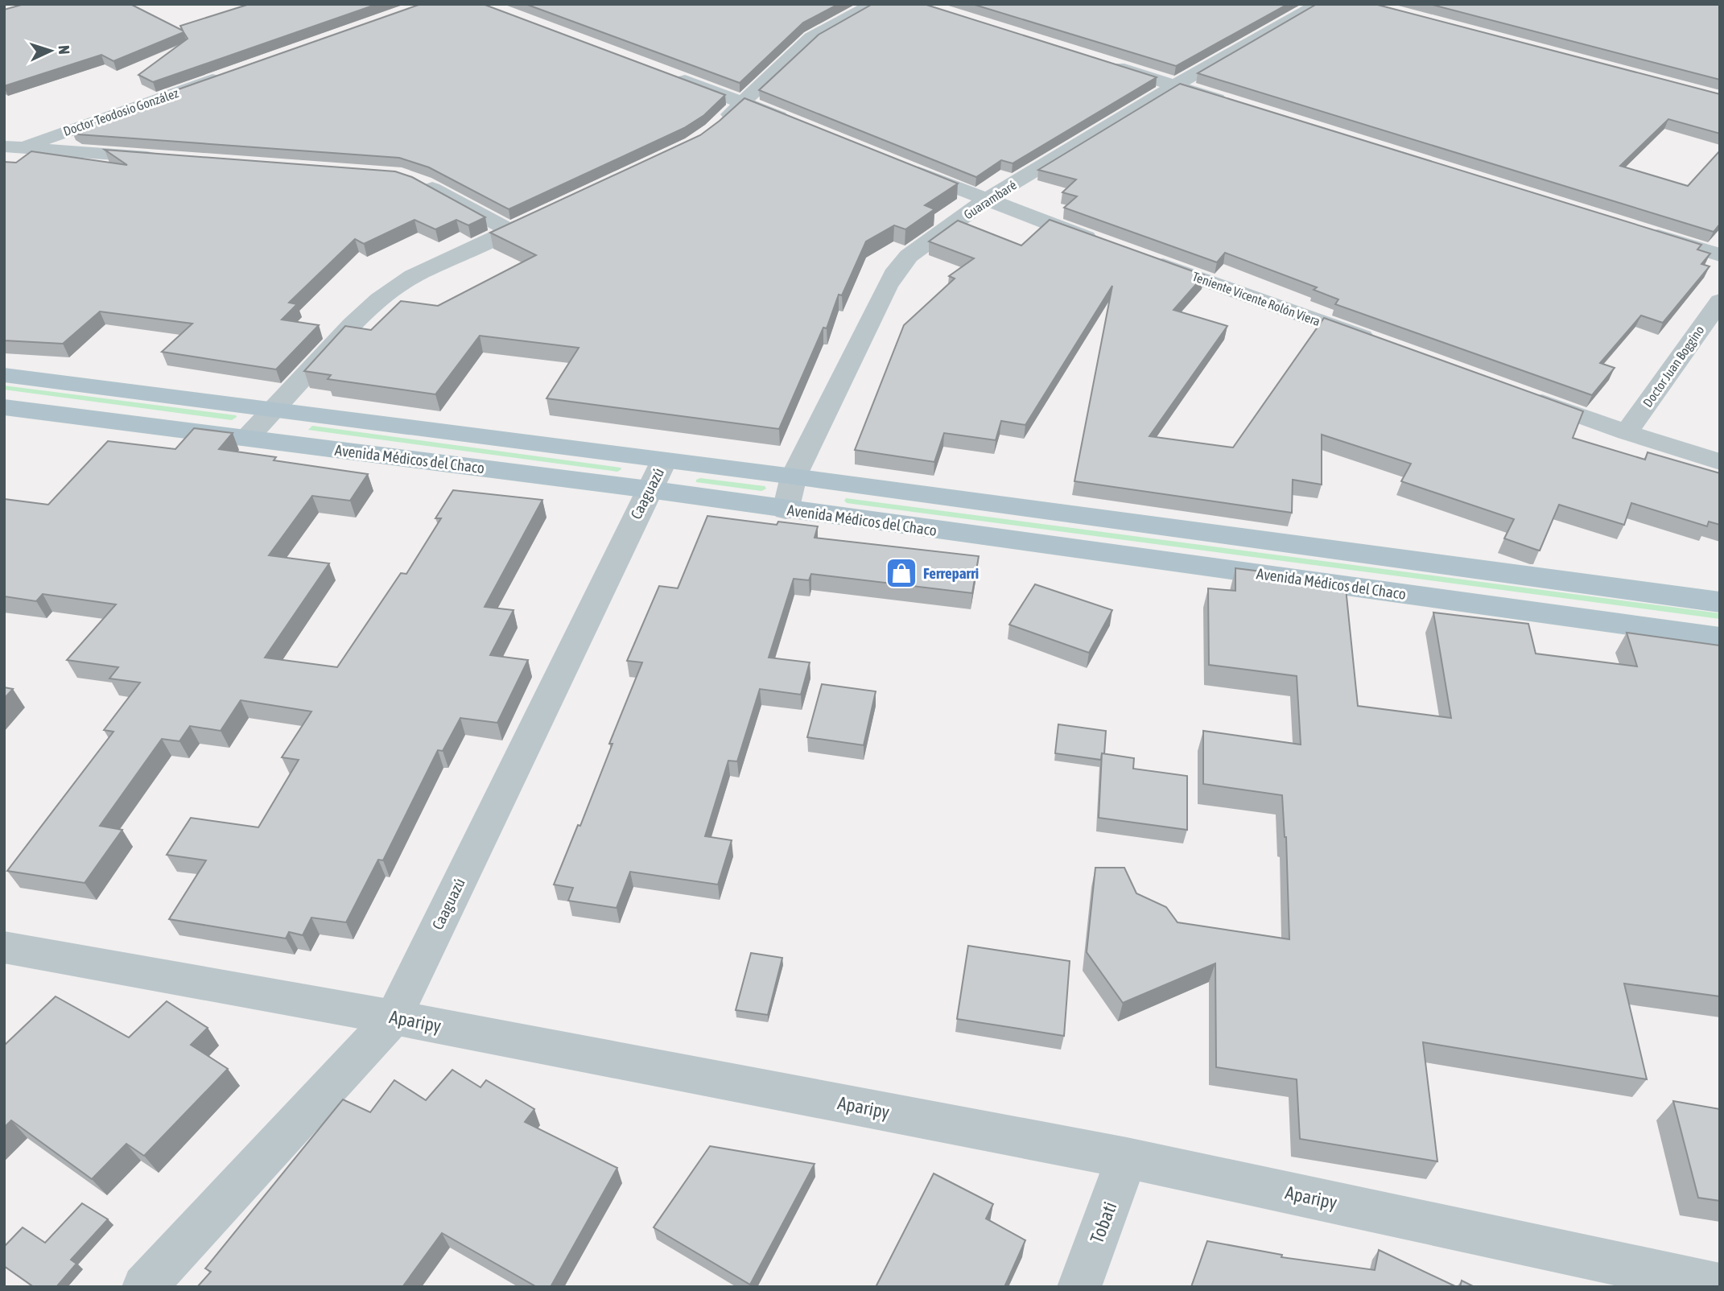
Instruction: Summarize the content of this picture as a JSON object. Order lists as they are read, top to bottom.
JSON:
{
  "streets": {
    "main road": ["Avenida Médicos del Chaco"],
    "street": [
      "Doctor Teodosio González",
      "Guarambaré",
      "Teniente Vicente Rolón Viera",
      "Doctor Juan Boggino",
      "Caaguazú",
      "Aparipy",
      "Tobati"
    ]
  },
  "crossings": [
    ["Guarambaré", "Avenida Médicos del Chaco"],
    ["Avenida Médicos del Chaco", "Caaguazú"],
    ["Caaguazú", "Aparipy"],
    ["Aparipy", "Tobati"]
  ],
  "places": {
    "shop": ["Ferreparri"]
  },
  "north": "right"
}
